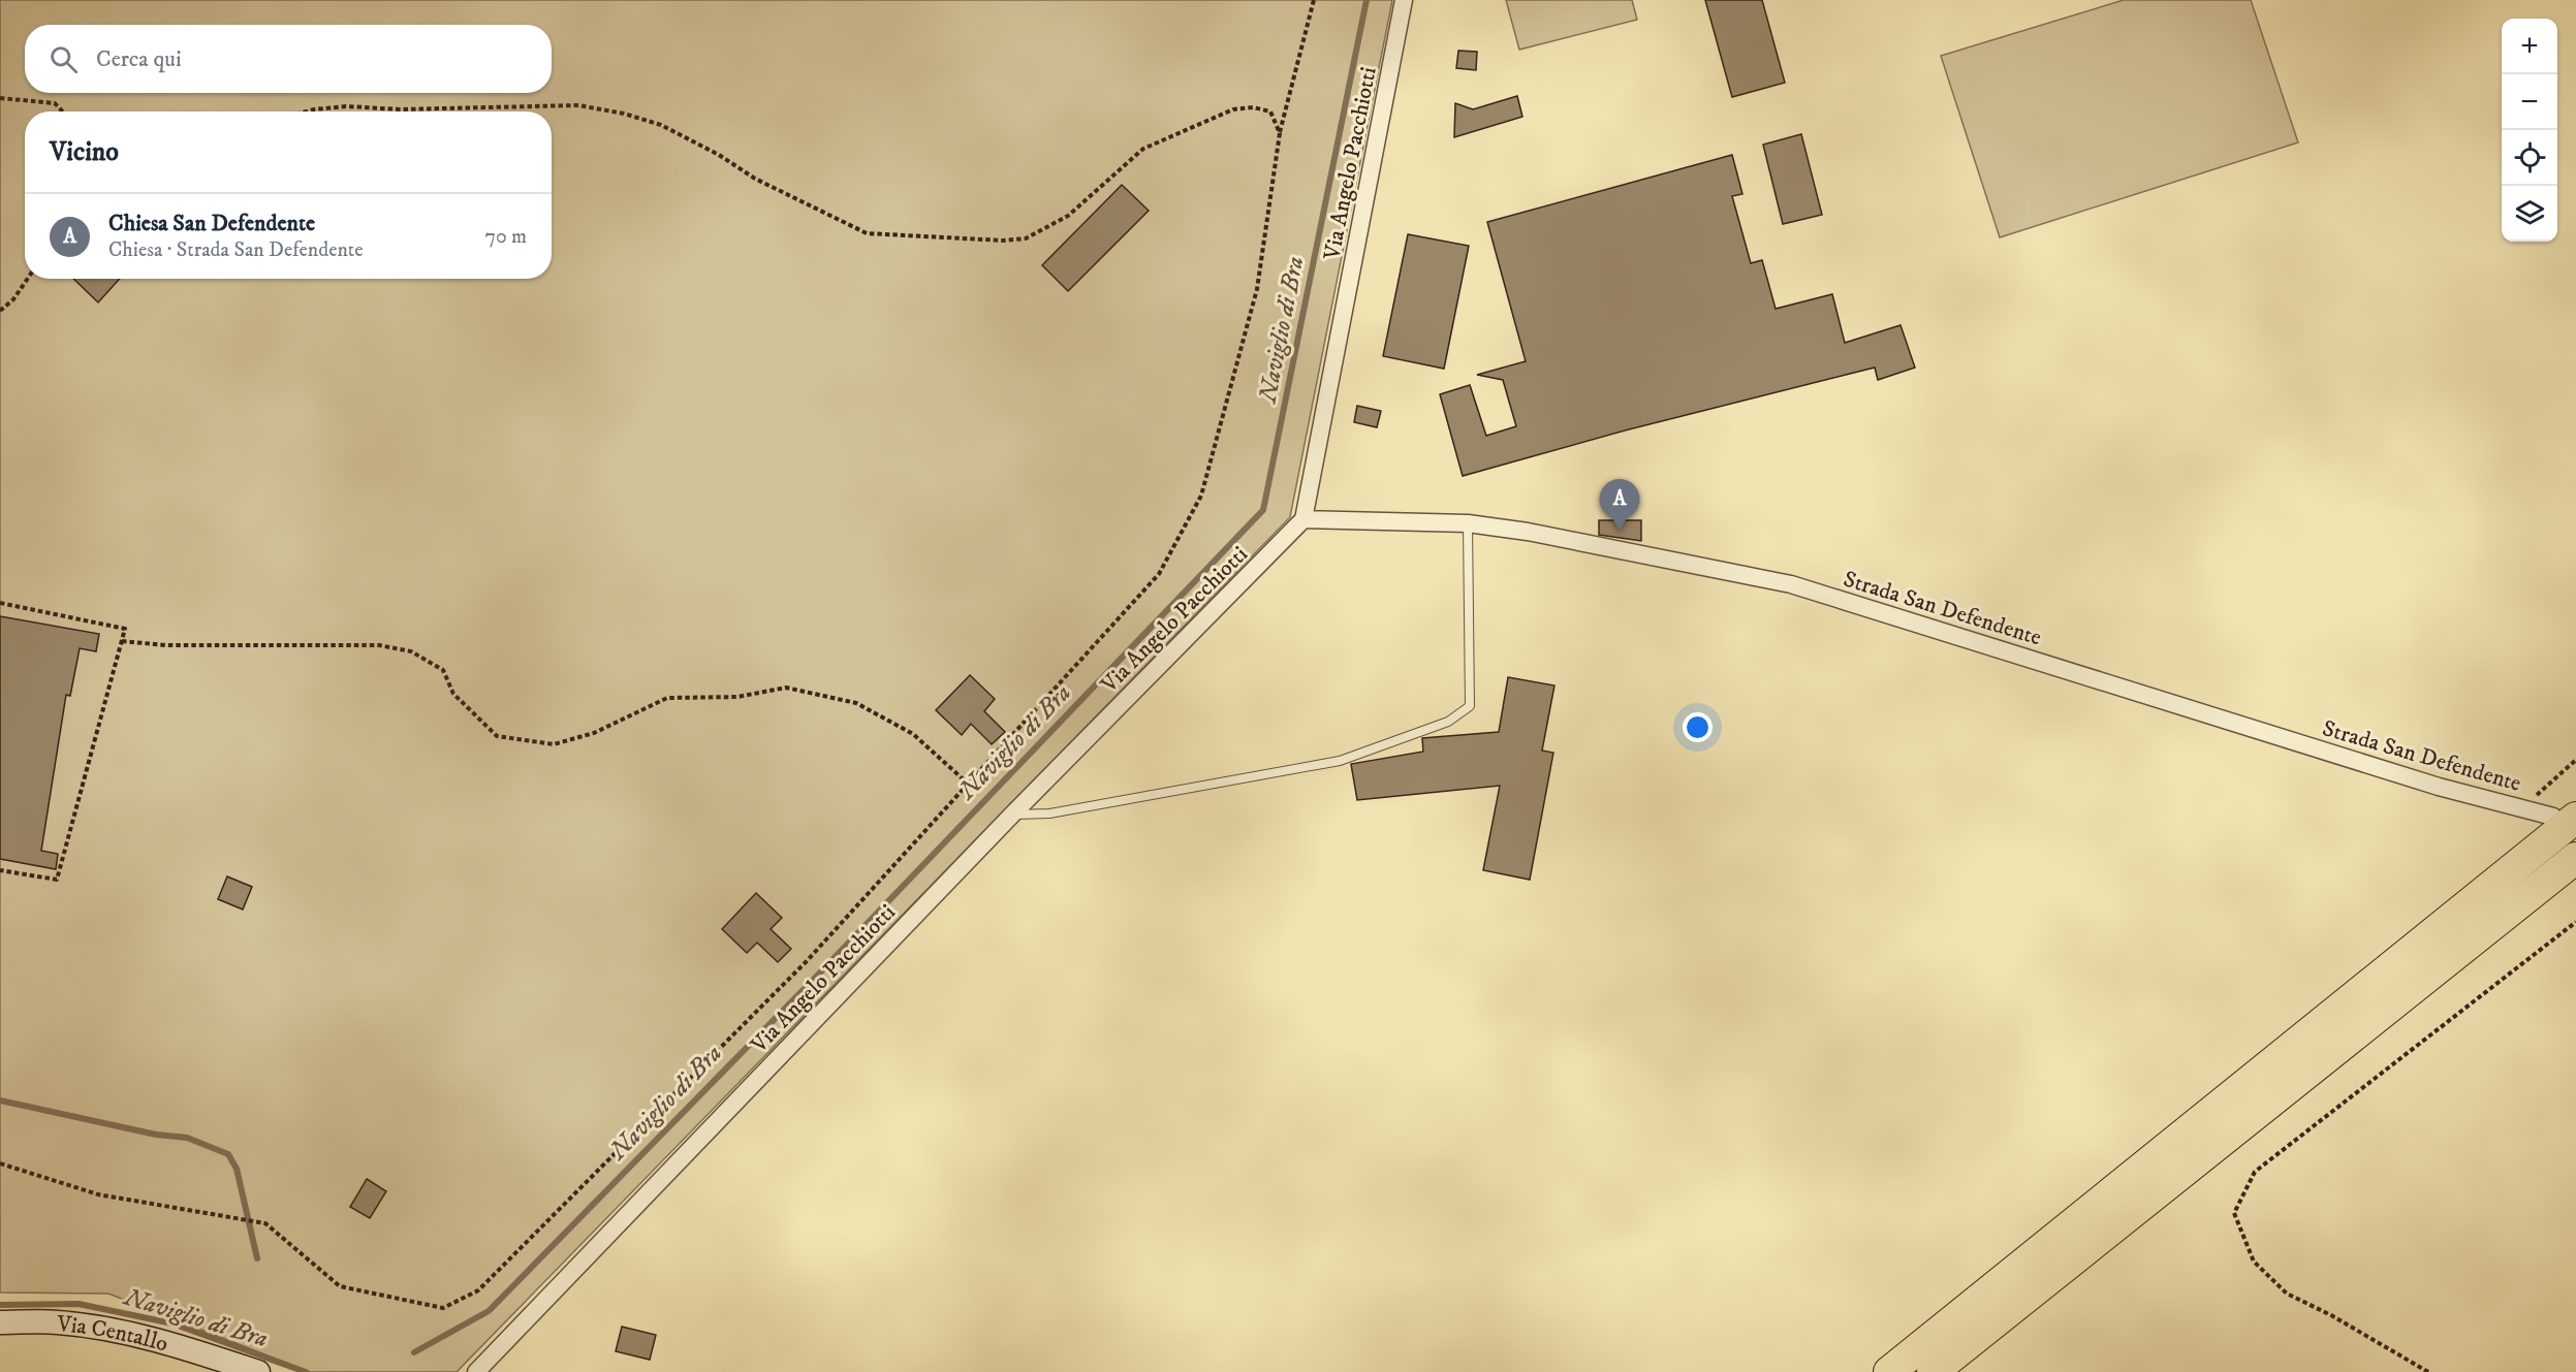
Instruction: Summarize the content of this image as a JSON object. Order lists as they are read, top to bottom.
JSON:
{
  "streets": {
    "main road": ["Via Centallo"],
    "street": ["Via Angelo Pacchiotti", "Strada San Defendente"]
  },
  "crossings": [
    ["Via Angelo Pacchiotti", "Strada San Defendente"]
  ],
  "water": ["Naviglio di Bra"],
  "page": {
    "map_buttons": ["+", "−"],
    "search": "Cerca qui",
    "heading": "Vicino",
    "list": [
      {
        "mark": "A",
        "name": "Chiesa San Defendente",
        "note": "Chiesa · Strada San Defendente",
        "value": "70 m"
      }
    ],
    "pins": "A"
  }
}
